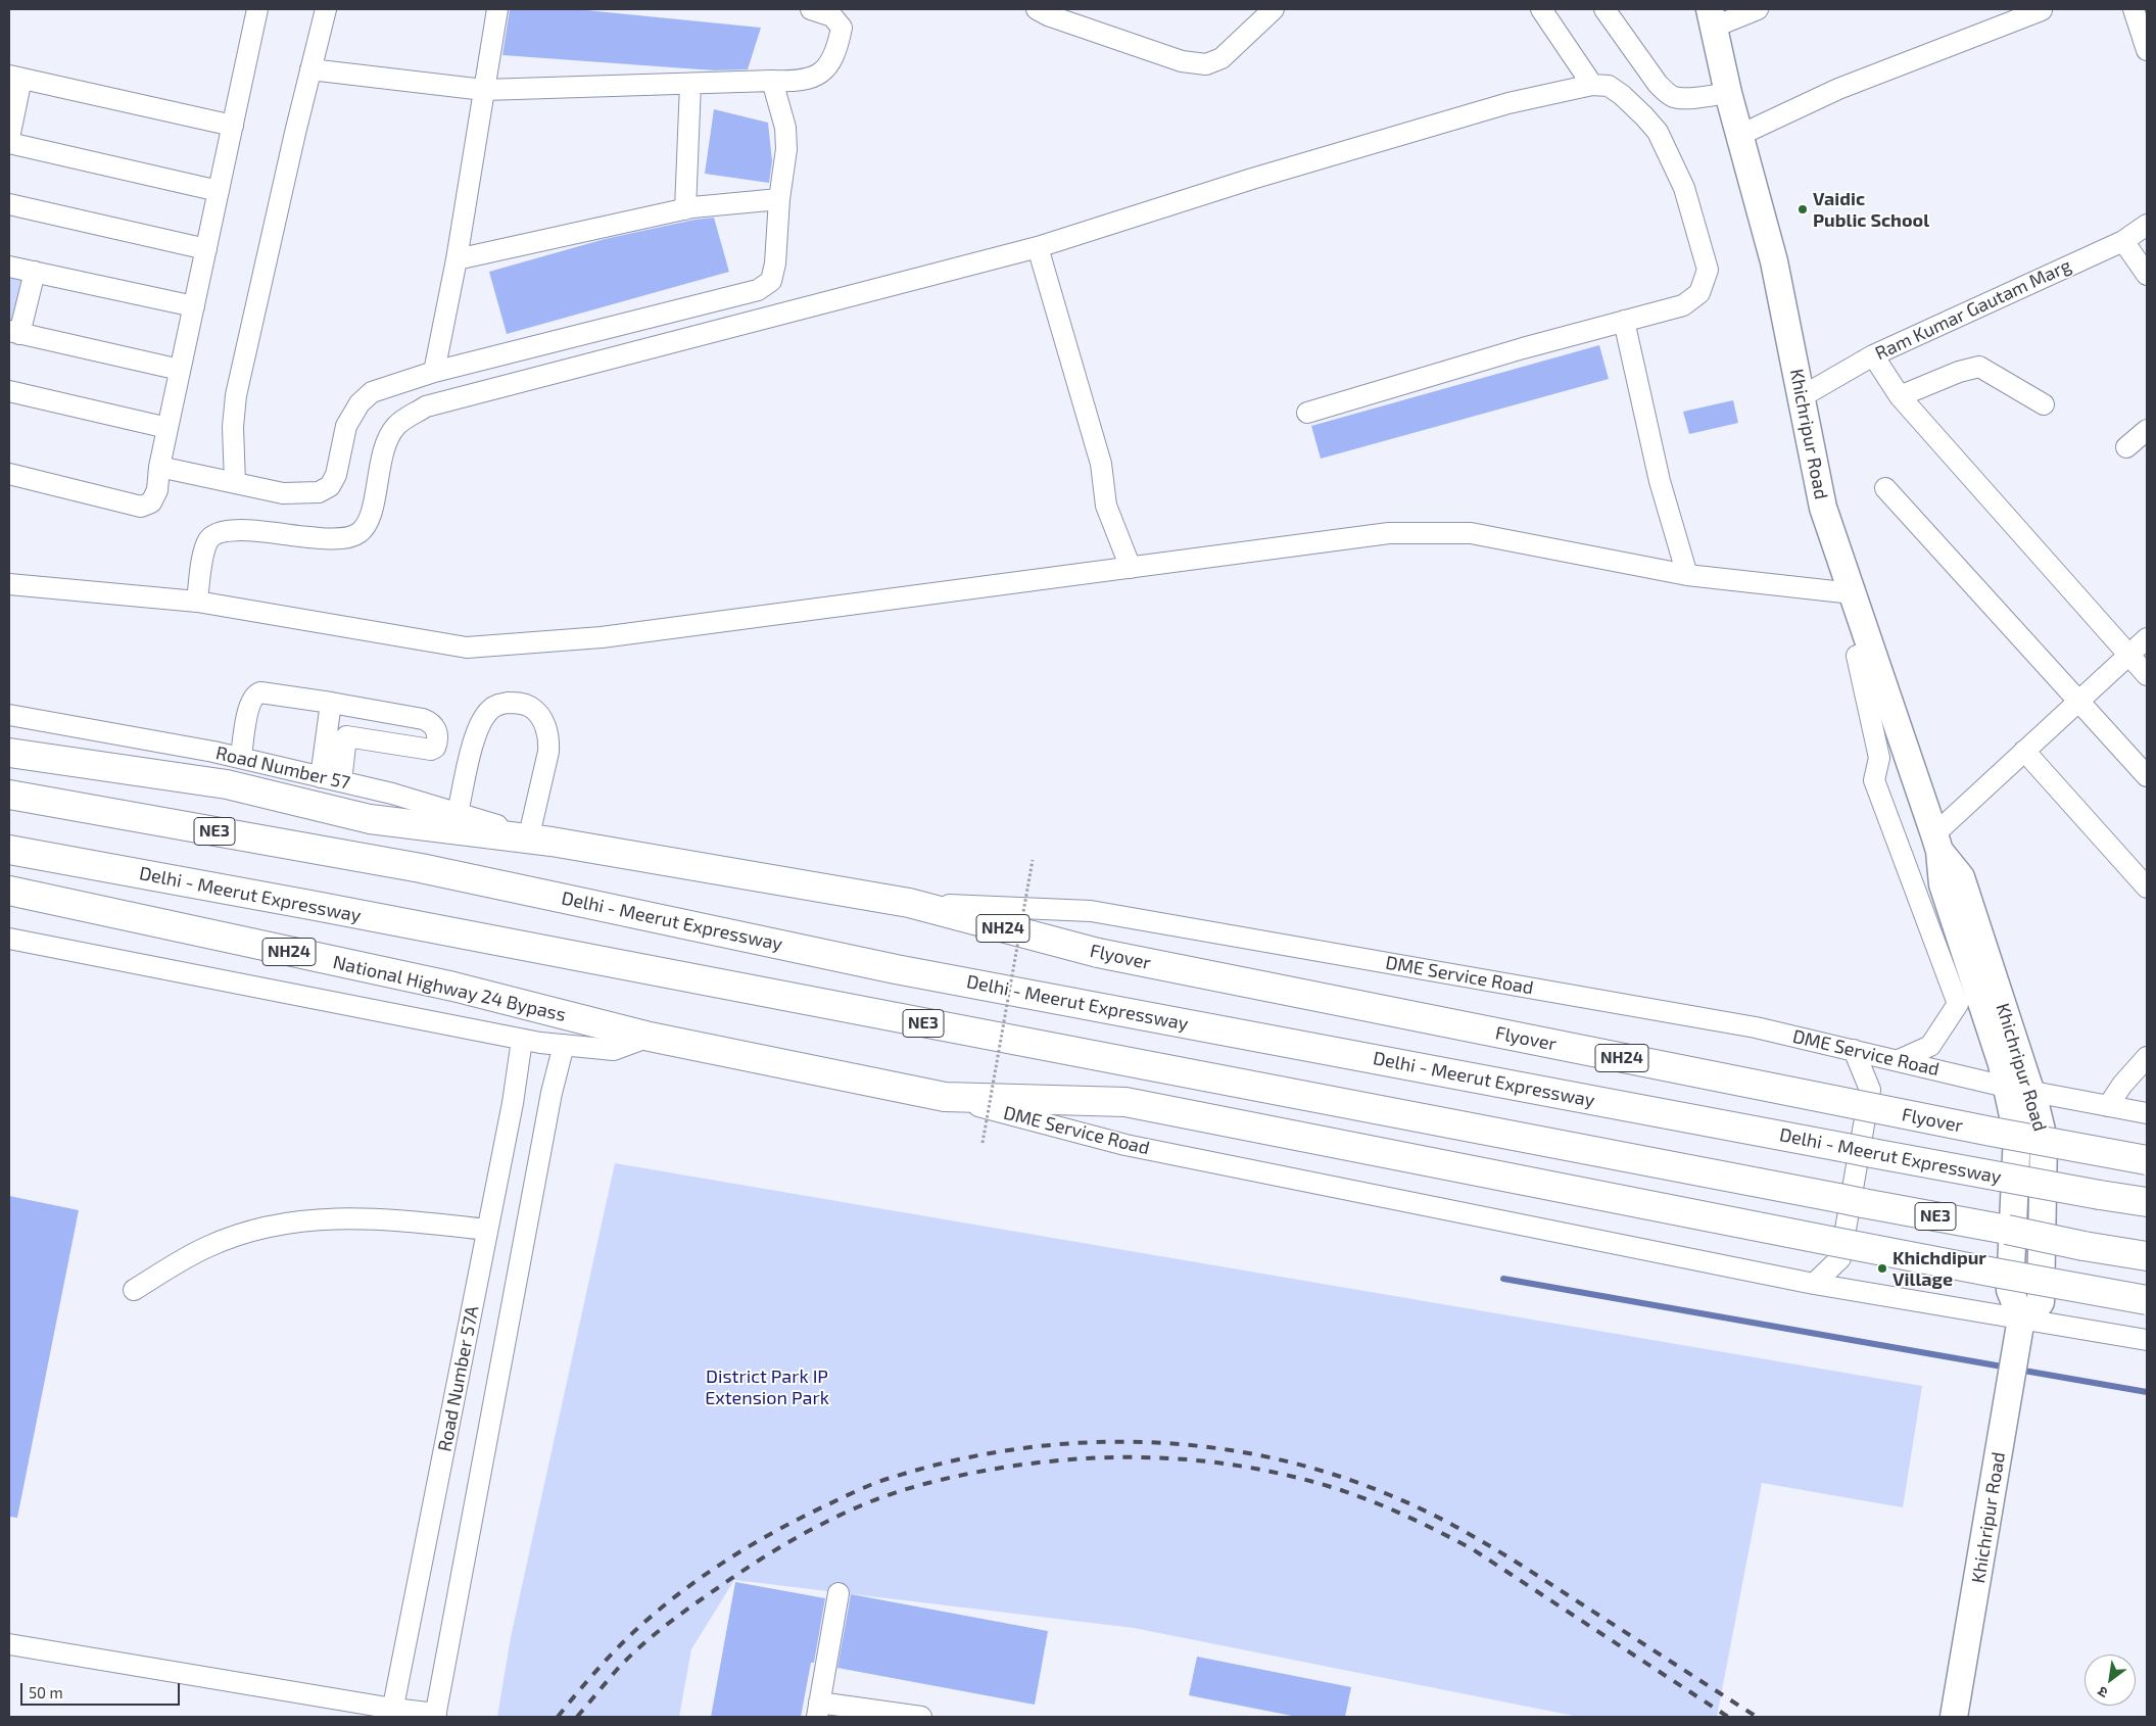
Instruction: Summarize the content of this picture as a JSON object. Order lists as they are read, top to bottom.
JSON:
{
  "streets": {
    "highway": [
      "NE3",
      "Delhi - Meerut Expressway",
      "NH24",
      "Flyover",
      "National Highway 24 Bypass"
    ],
    "main road": ["Khichripur Road"],
    "street": [
      "Ram Kumar Gautam Marg",
      "Road Number 57",
      "DME Service Road",
      "Road Number 57A"
    ]
  },
  "crossings": [
    ["Ram Kumar Gautam Marg", "Khichripur Road"],
    ["Khichripur Road", "DME Service Road"],
    ["Road Number 57", "Flyover"],
    ["Flyover", "DME Service Road"],
    ["DME Service Road", "National Highway 24 Bypass"]
  ],
  "parks": ["District Park IP Extension Park"],
  "places": ["Vaidic Public School", "Khichdipur Village"],
  "scale_bar": "50 m",
  "north": "bottom left"
}
